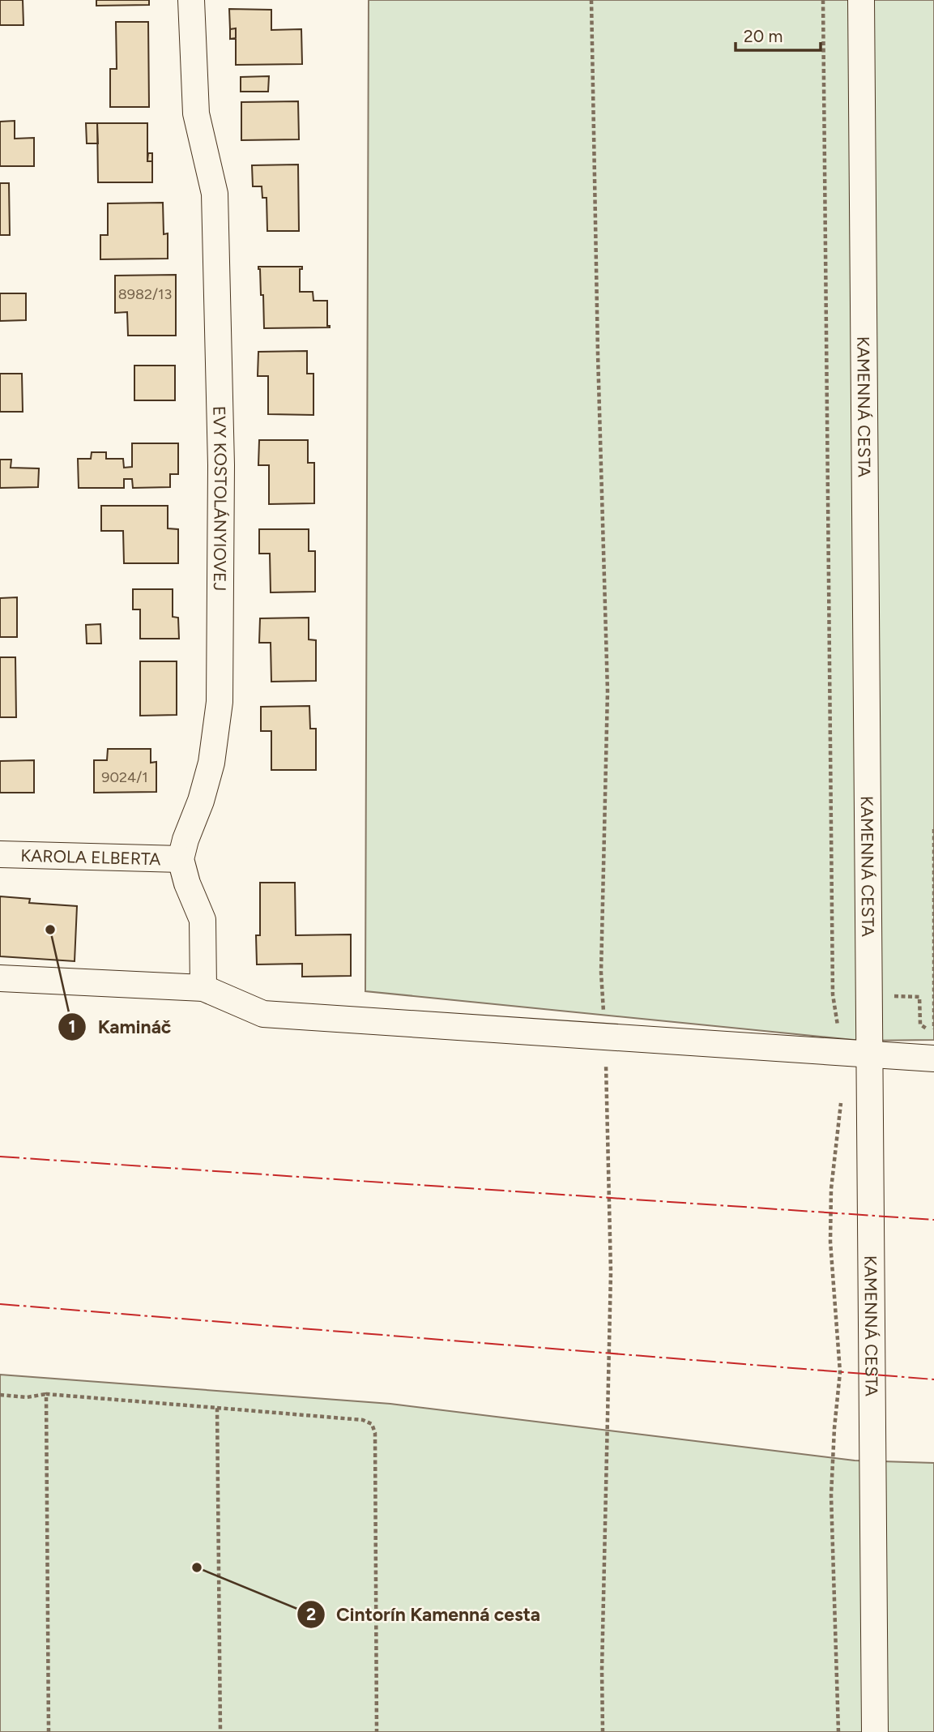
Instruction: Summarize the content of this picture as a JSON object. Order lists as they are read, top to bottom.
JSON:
{
  "streets": {
    "street": ["KAMENNÁ CESTA", "EVY KOSTOLÁNYIOVEJ", "KAROLA ELBERTA"]
  },
  "crossings": [
    ["EVY KOSTOLÁNYIOVEJ", "KAROLA ELBERTA"]
  ],
  "places": ["Kamináč", "Cintorín Kamenná cesta"],
  "house_numbers": ["8982/13", "9024/1"],
  "scale_bar": "20 m"
}
